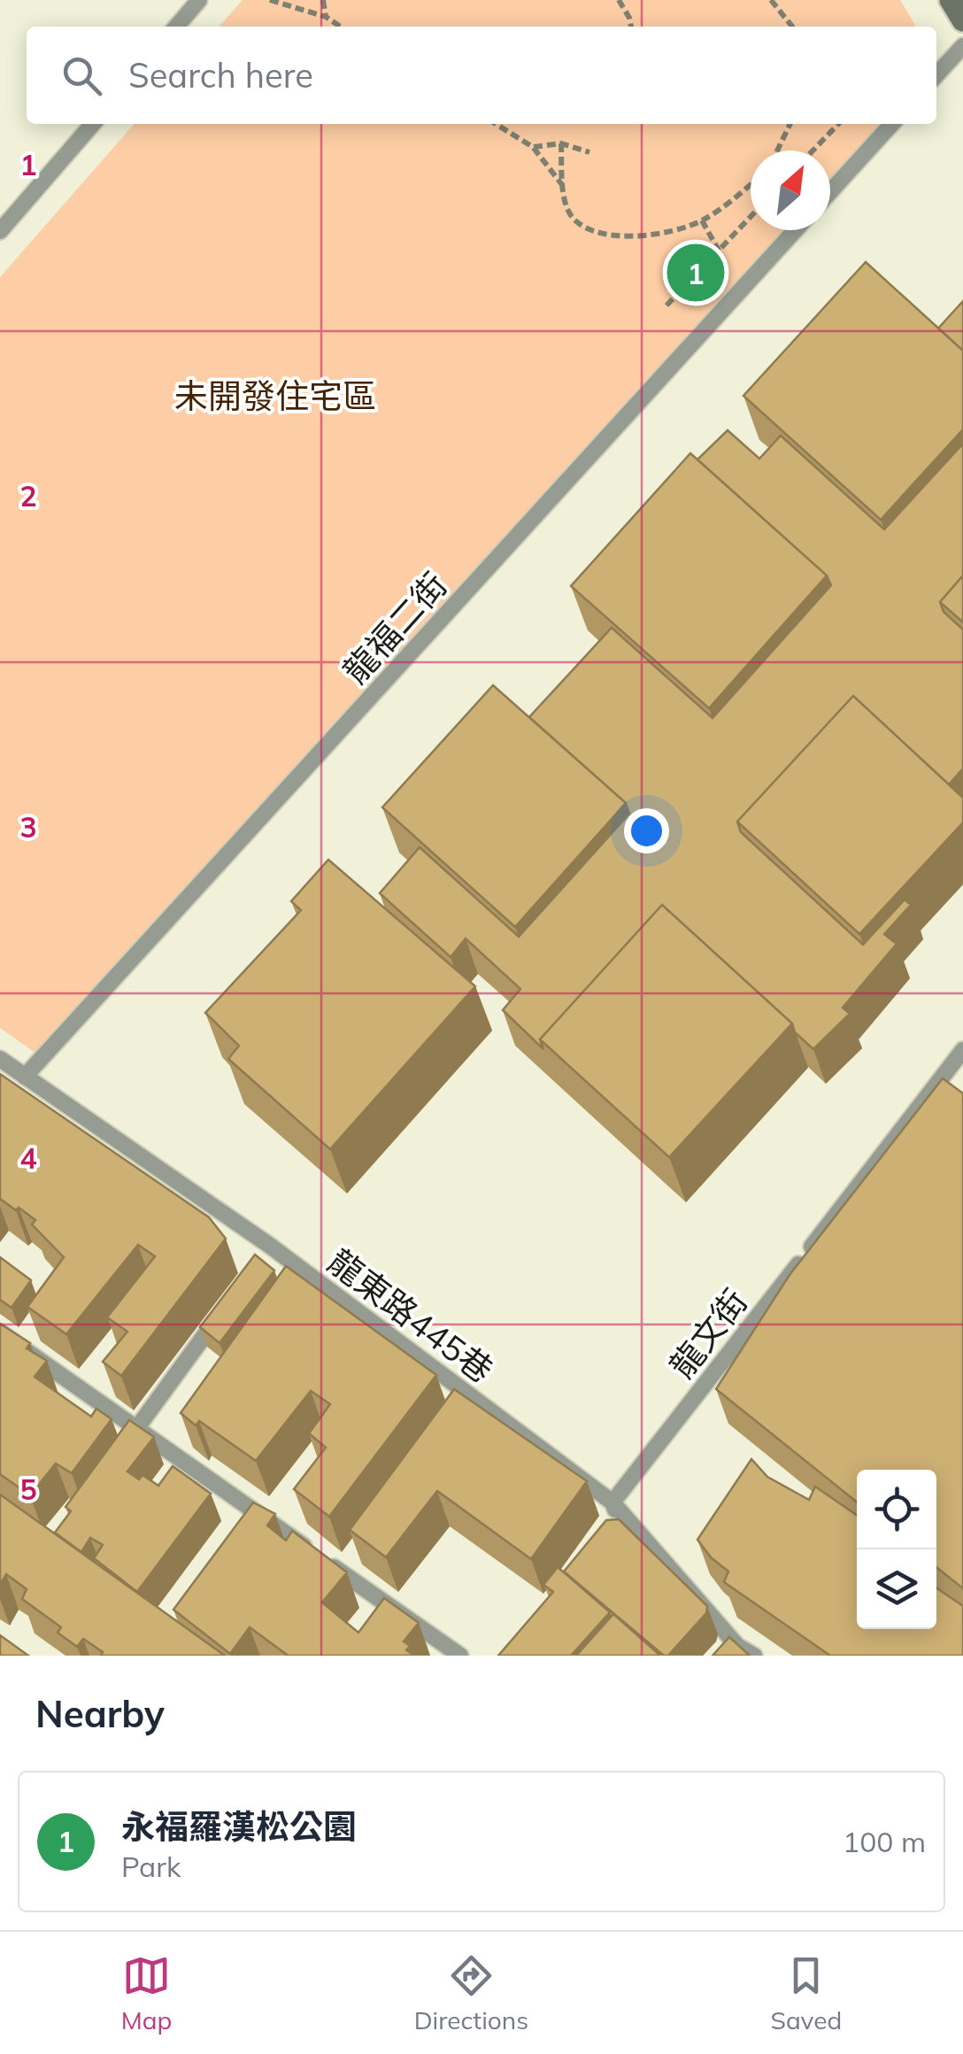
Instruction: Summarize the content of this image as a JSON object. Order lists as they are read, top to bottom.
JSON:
{
  "streets": {
    "lane": ["龍福二街", "龍東路445巷", "龍文街"]
  },
  "crossings": [
    ["龍福二街", "龍東路445巷"],
    ["龍東路445巷", "龍文街"]
  ],
  "parks": ["未開發住宅區"],
  "north": "top right",
  "page": {
    "search": "Search here",
    "pins": "1",
    "heading": "Nearby",
    "list": [
      {
        "mark": "1",
        "name": "永福羅漢松公園",
        "note": "Park",
        "value": "100 m"
      }
    ],
    "nav": ["Map", "Directions", "Saved"]
  },
  "grid": {
    "rows": [
      "1",
      "2",
      "3",
      "4",
      "5"
    ]
  }
}
